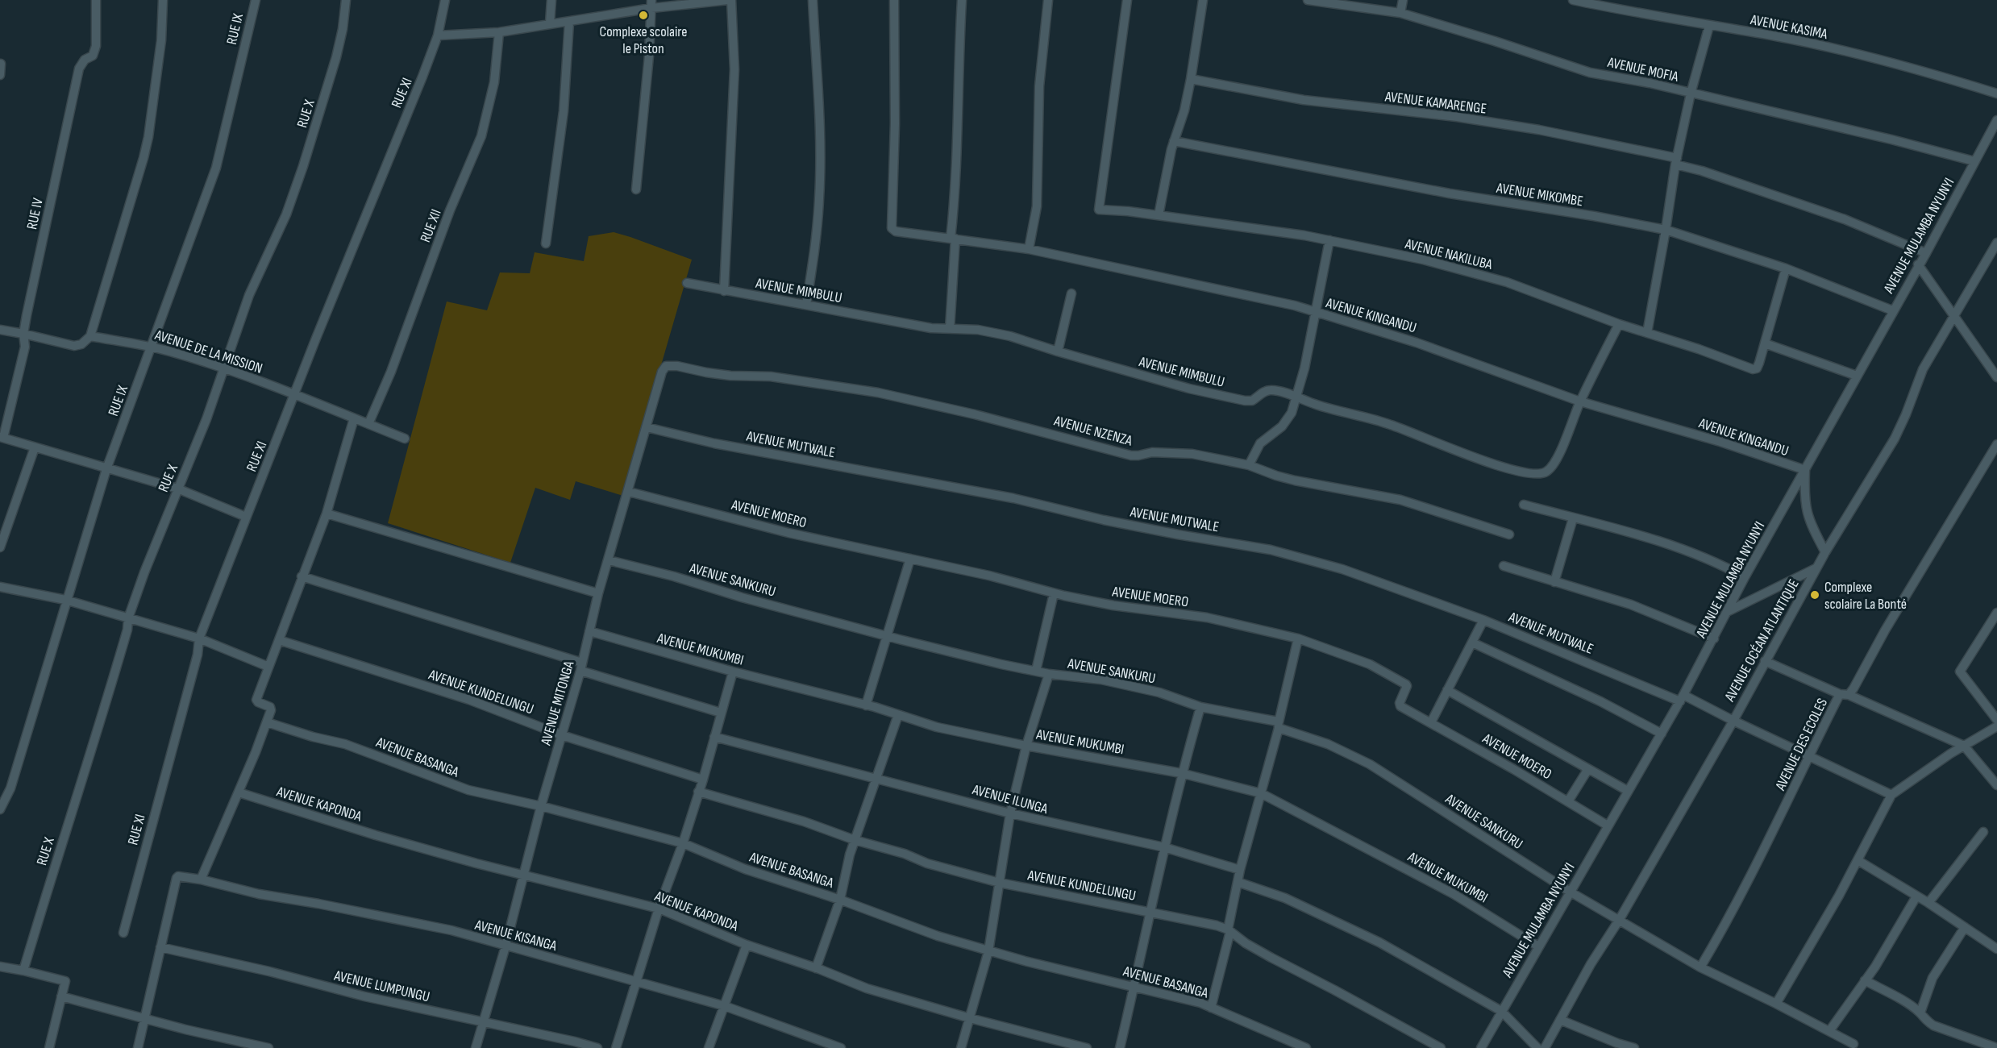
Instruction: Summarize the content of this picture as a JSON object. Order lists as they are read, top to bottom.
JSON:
{
  "streets": {
    "street": [
      "AVENUE KASIMA",
      "RUE IX",
      "AVENUE MOFIA",
      "RUE XI",
      "AVENUE KAMARENGE",
      "RUE X",
      "AVENUE MIKOMBE",
      "RUE IV",
      "RUE XII",
      "AVENUE MULAMBA NYUNYI",
      "AVENUE NAKILUBA",
      "AVENUE MIMBULU",
      "AVENUE KINGANDU",
      "AVENUE DE LA MISSION",
      "AVENUE NZENZA",
      "AVENUE MUTWALE",
      "AVENUE MOERO",
      "AVENUE SANKURU",
      "AVENUE OCÉAN ATLANTIQUE",
      "AVENUE MUKUMBI",
      "AVENUE KUNDELUNGU",
      "AVENUE MITONGA",
      "AVENUE DES ECOLES",
      "AVENUE BASANGA",
      "AVENUE ILUNGA",
      "AVENUE KAPONDA",
      "AVENUE KISANGA",
      "AVENUE LUMPUNGU"
    ]
  },
  "crossings": [
    ["RUE IX", "AVENUE DE LA MISSION"],
    ["AVENUE MOFIA", "AVENUE MULAMBA NYUNYI"],
    ["RUE XI", "AVENUE DE LA MISSION"],
    ["AVENUE KAMARENGE", "AVENUE MULAMBA NYUNYI"],
    ["RUE X", "AVENUE DE LA MISSION"],
    ["AVENUE MIKOMBE", "AVENUE MULAMBA NYUNYI"],
    ["RUE XII", "AVENUE DE LA MISSION"],
    ["AVENUE MULAMBA NYUNYI", "AVENUE KINGANDU"],
    ["AVENUE MULAMBA NYUNYI", "AVENUE MUTWALE"],
    ["AVENUE MULAMBA NYUNYI", "AVENUE MOERO"],
    ["AVENUE MULAMBA NYUNYI", "AVENUE SANKURU"],
    ["AVENUE MULAMBA NYUNYI", "AVENUE MUKUMBI"],
    ["AVENUE NAKILUBA", "AVENUE MIMBULU"],
    ["AVENUE MIMBULU", "AVENUE KINGANDU"],
    ["AVENUE NZENZA", "AVENUE MITONGA"],
    ["AVENUE MUTWALE", "AVENUE OCÉAN ATLANTIQUE"],
    ["AVENUE MUTWALE", "AVENUE MITONGA"],
    ["AVENUE MUTWALE", "AVENUE DES ECOLES"],
    ["AVENUE MOERO", "AVENUE MITONGA"],
    ["AVENUE SANKURU", "AVENUE OCÉAN ATLANTIQUE"],
    ["AVENUE SANKURU", "AVENUE MITONGA"],
    ["AVENUE SANKURU", "AVENUE DES ECOLES"],
    ["AVENUE MUKUMBI", "AVENUE MITONGA"],
    ["AVENUE KUNDELUNGU", "AVENUE MITONGA"],
    ["AVENUE MITONGA", "AVENUE BASANGA"],
    ["AVENUE MITONGA", "AVENUE KAPONDA"],
    ["AVENUE MITONGA", "AVENUE KISANGA"],
    ["AVENUE MITONGA", "AVENUE LUMPUNGU"],
    ["AVENUE KISANGA", "AVENUE LUMPUNGU"]
  ],
  "places": ["Complexe scolaire le Piston", "Complexe scolaire La Bonté"]
}
